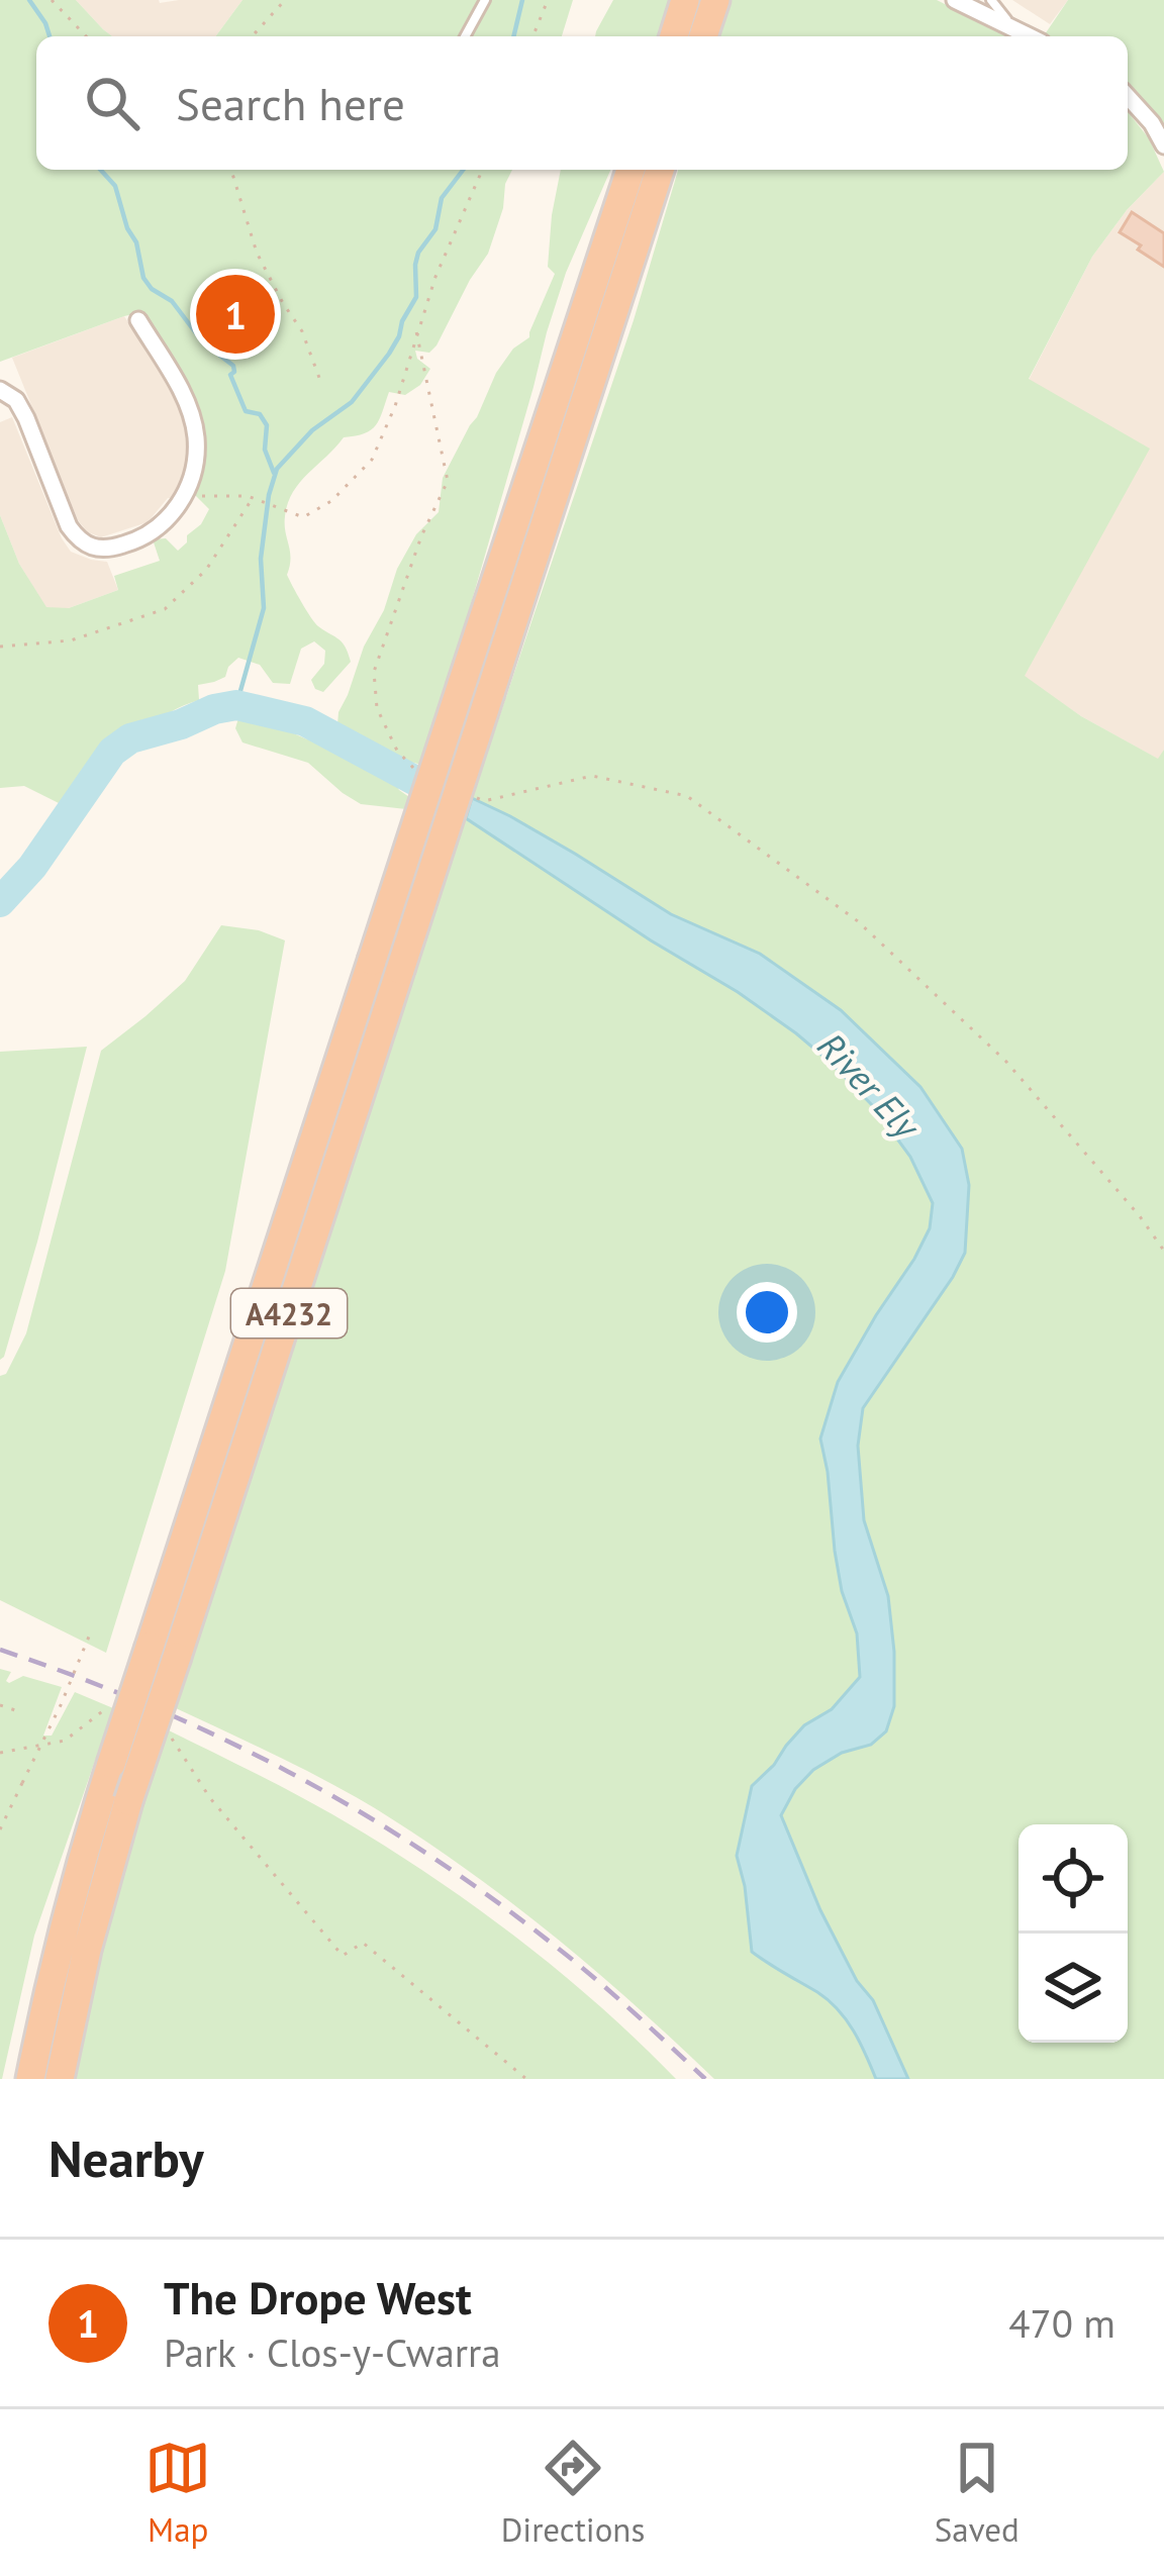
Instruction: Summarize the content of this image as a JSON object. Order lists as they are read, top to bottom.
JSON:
{
  "streets": {
    "highway": ["A4232"]
  },
  "water": ["River Ely"],
  "page": {
    "search": "Search here",
    "pins": "1",
    "heading": "Nearby",
    "list": [
      {
        "mark": "1",
        "name": "The Drope West",
        "note": "Park · Clos-y-Cwarra",
        "value": "470 m"
      }
    ],
    "nav": ["Map", "Directions", "Saved"]
  }
}
